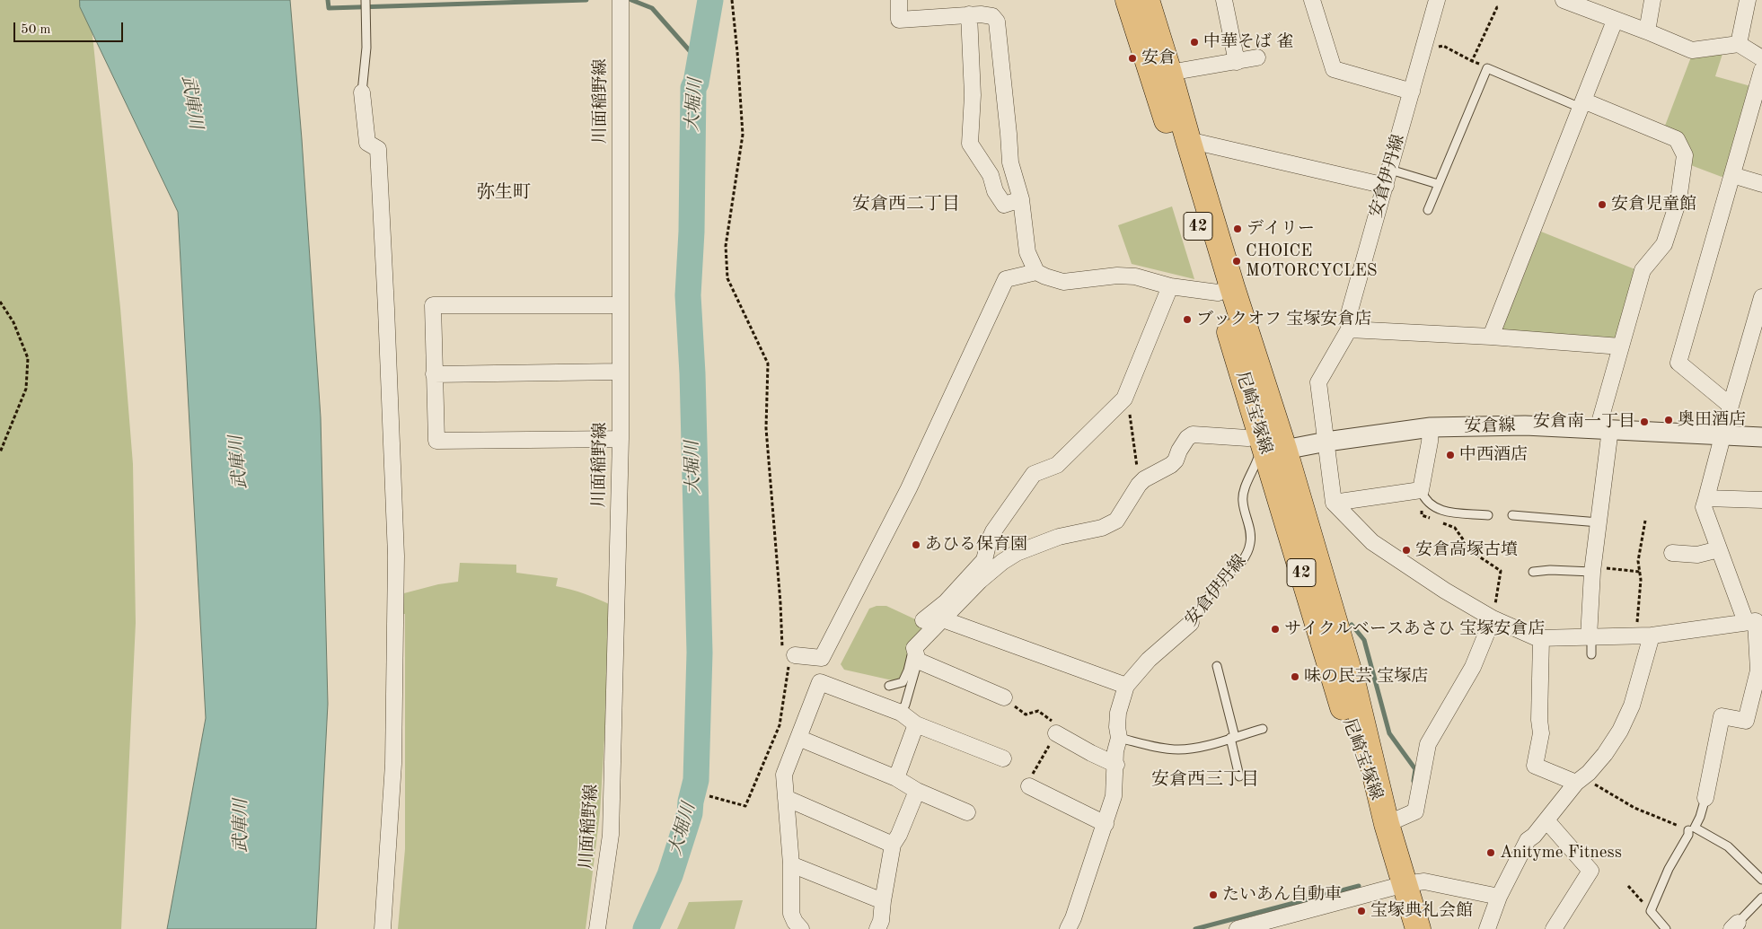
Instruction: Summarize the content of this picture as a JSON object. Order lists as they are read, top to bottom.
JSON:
{
  "streets": {
    "main road": ["42", "尼崎宝塚線"],
    "street": ["川面稲野線", "安倉伊丹線", "安倉線"]
  },
  "crossings": [
    ["安倉伊丹線", "尼崎宝塚線"],
    ["安倉伊丹線", "安倉線"]
  ],
  "districts": ["弥生町", "安倉西二丁目", "安倉西三丁目"],
  "water": ["武庫川", "大堀川"],
  "places": [
    "中華そば 雀",
    "安倉",
    "安倉児童館",
    "デイリー",
    "CHOICE MOTORCYCLES",
    "ブックオフ 宝塚安倉店",
    "奥田酒店",
    "安倉南一丁目",
    "中西酒店",
    "あひる保育園",
    "安倉高塚古墳",
    "サイクルベースあさひ 宝塚安倉店",
    "味の民芸 宝塚店",
    "Anityme Fitness",
    "たいあん自動車",
    "宝塚典礼会館"
  ],
  "scale_bar": "50 m"
}
